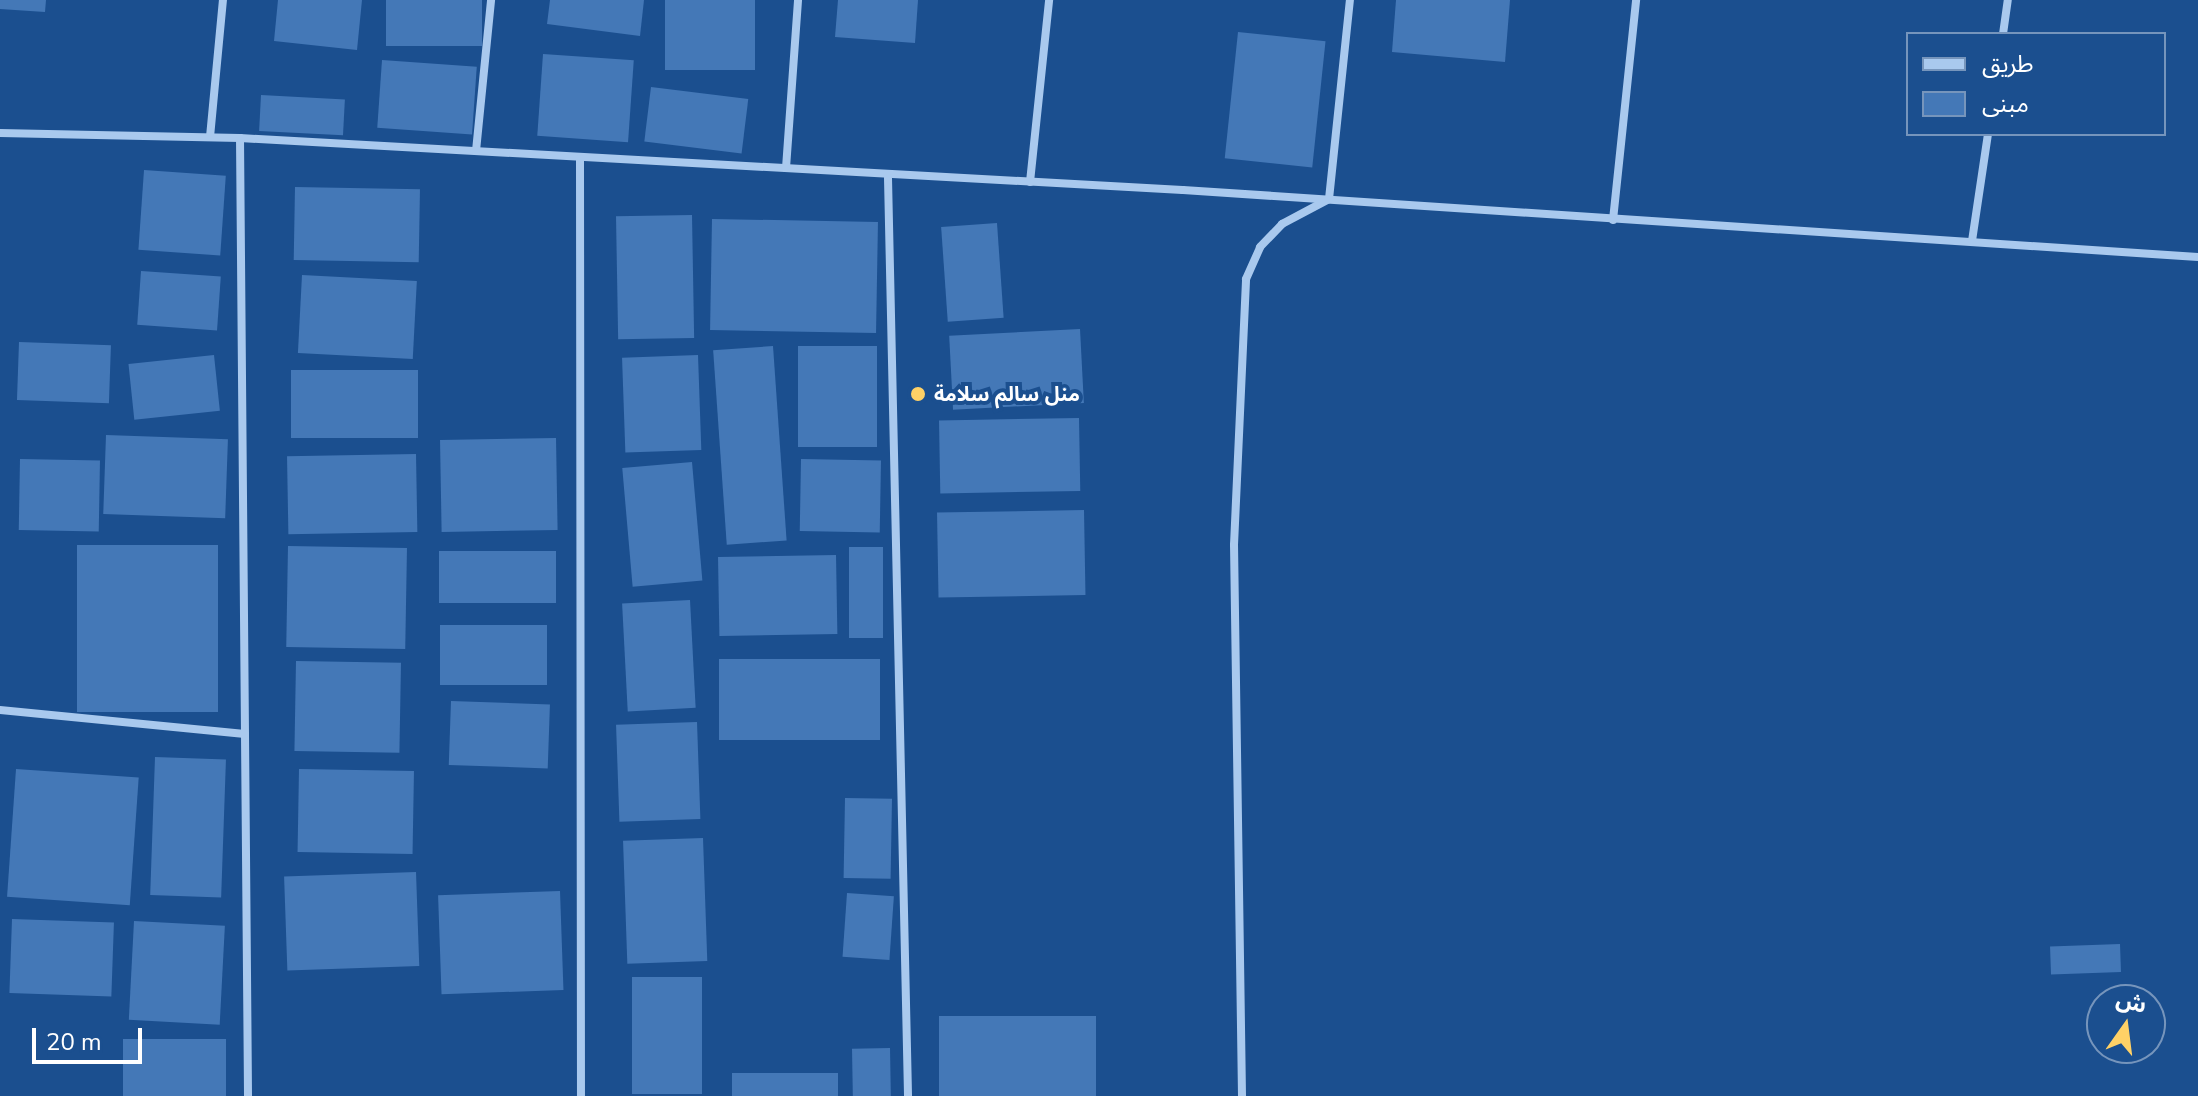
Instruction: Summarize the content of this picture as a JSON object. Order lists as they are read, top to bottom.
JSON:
{
  "places": ["منل سالم سلامة"],
  "legend": ["طريق", "مبنى"],
  "scale_bar": "20 m",
  "north": "top"
}
